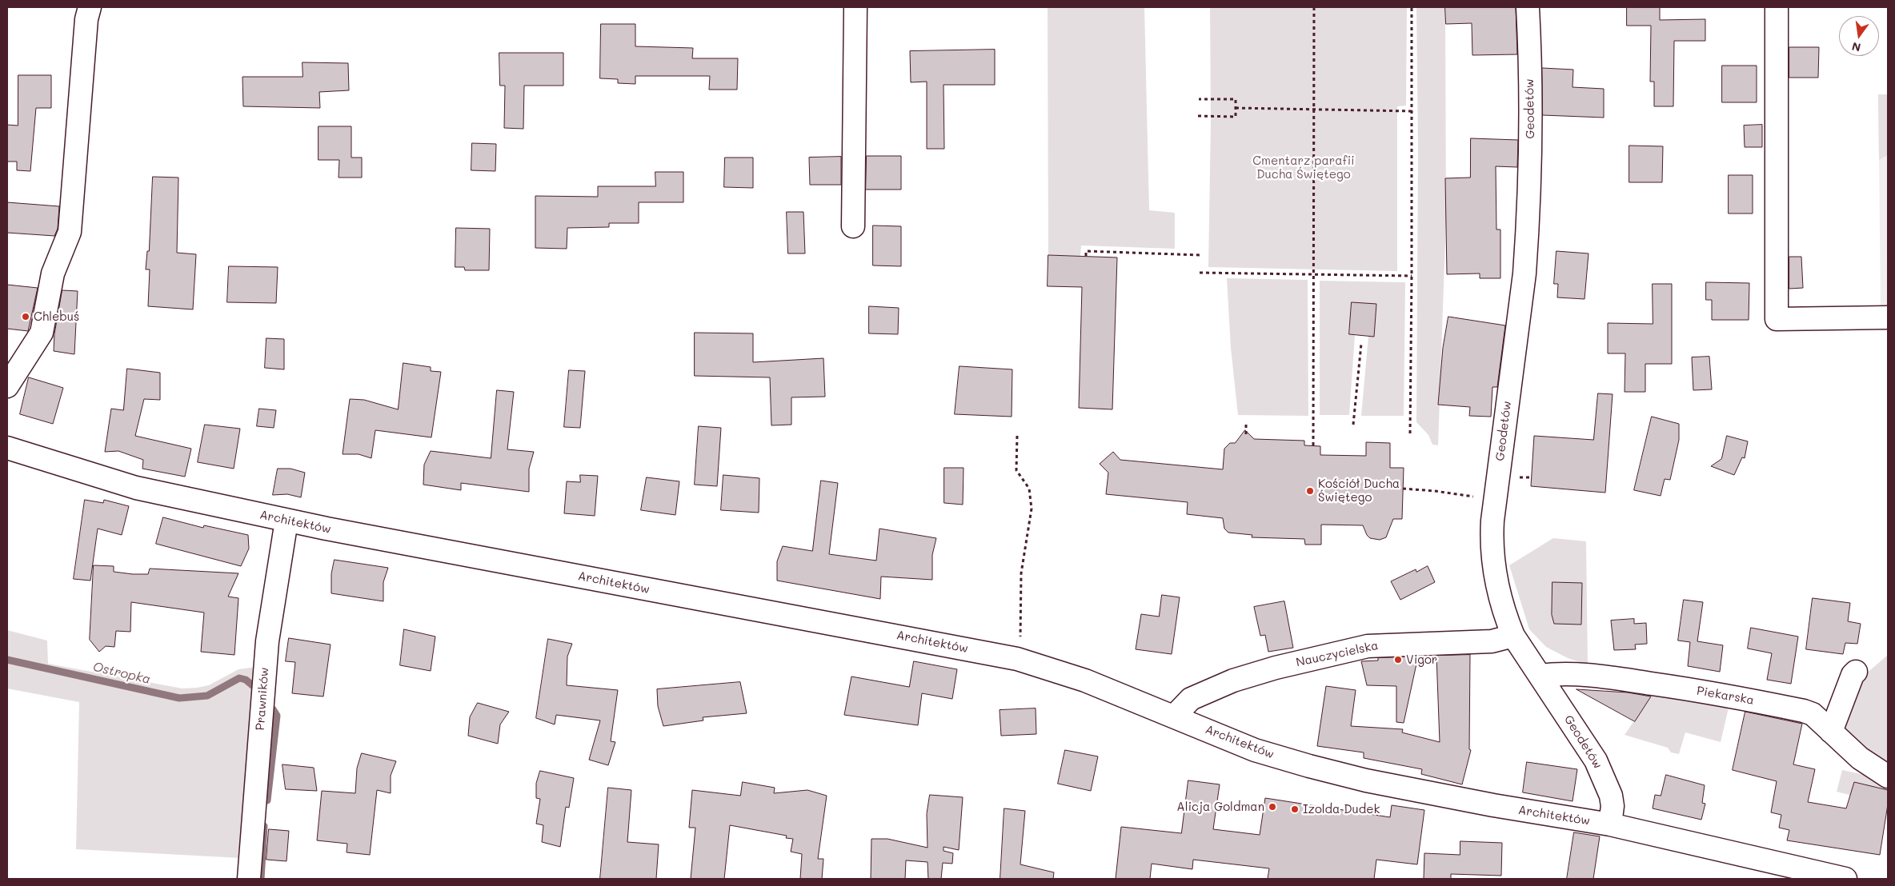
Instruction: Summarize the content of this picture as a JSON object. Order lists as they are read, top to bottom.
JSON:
{
  "streets": {
    "street": [
      "Geodetów",
      "Architektów",
      "Nauczycielska",
      "Piekarska",
      "Prawników"
    ]
  },
  "crossings": [
    ["Geodetów", "Architektów"],
    ["Geodetów", "Nauczycielska"],
    ["Geodetów", "Piekarska"],
    ["Architektów", "Nauczycielska"],
    ["Architektów", "Prawników"]
  ],
  "water": ["Ostropka"],
  "parks": ["Cmentarz parafii Ducha Świętego"],
  "places": [
    "Chlebuś",
    "Kościół Ducha Świętego",
    "Vigor",
    "Alicja Goldman",
    "Izolda Dudek"
  ],
  "north": "bottom"
}
